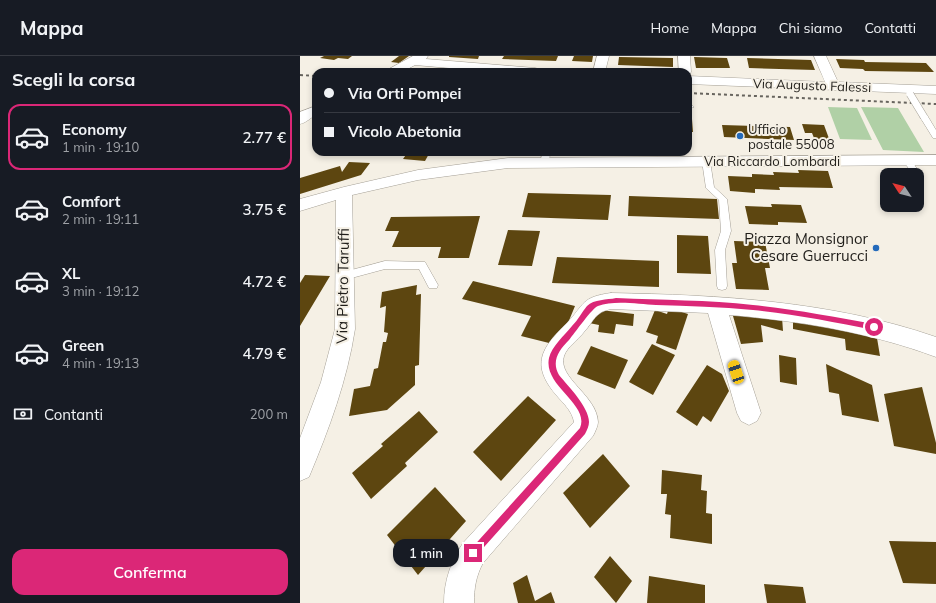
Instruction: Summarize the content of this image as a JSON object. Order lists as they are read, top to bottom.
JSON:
{
  "streets": {
    "street": ["Via Augusto Falessi", "Via Riccardo Lombardi", "Via Pietro Taruffi"]
  },
  "crossings": [
    ["Via Riccardo Lombardi", "Via Pietro Taruffi"]
  ],
  "places": ["Ufficio postale 55008", "Piazza Monsignor Cesare Guerrucci"],
  "north": "top left",
  "page": {
    "header": "Mappa",
    "nav": [
      "Home",
      "Mappa",
      "Chi siamo",
      "Contatti"
    ],
    "heading": "Scegli la corsa",
    "banner": ["Via Orti Pompei", "Vicolo Abetonia"],
    "list": [
      {
        "name": "Economy",
        "note": "1 min · 19:10",
        "value": "2.77 €"
      },
      {
        "name": "Comfort",
        "note": "2 min · 19:11",
        "value": "3.75 €"
      },
      {
        "name": "XL",
        "note": "3 min · 19:12",
        "value": "4.72 €"
      },
      {
        "name": "Green",
        "note": "4 min · 19:13",
        "value": "4.79 €"
      }
    ],
    "pay": ["Contanti", "200 m"],
    "bubble": "1 min",
    "buttons": "Conferma"
  }
}
